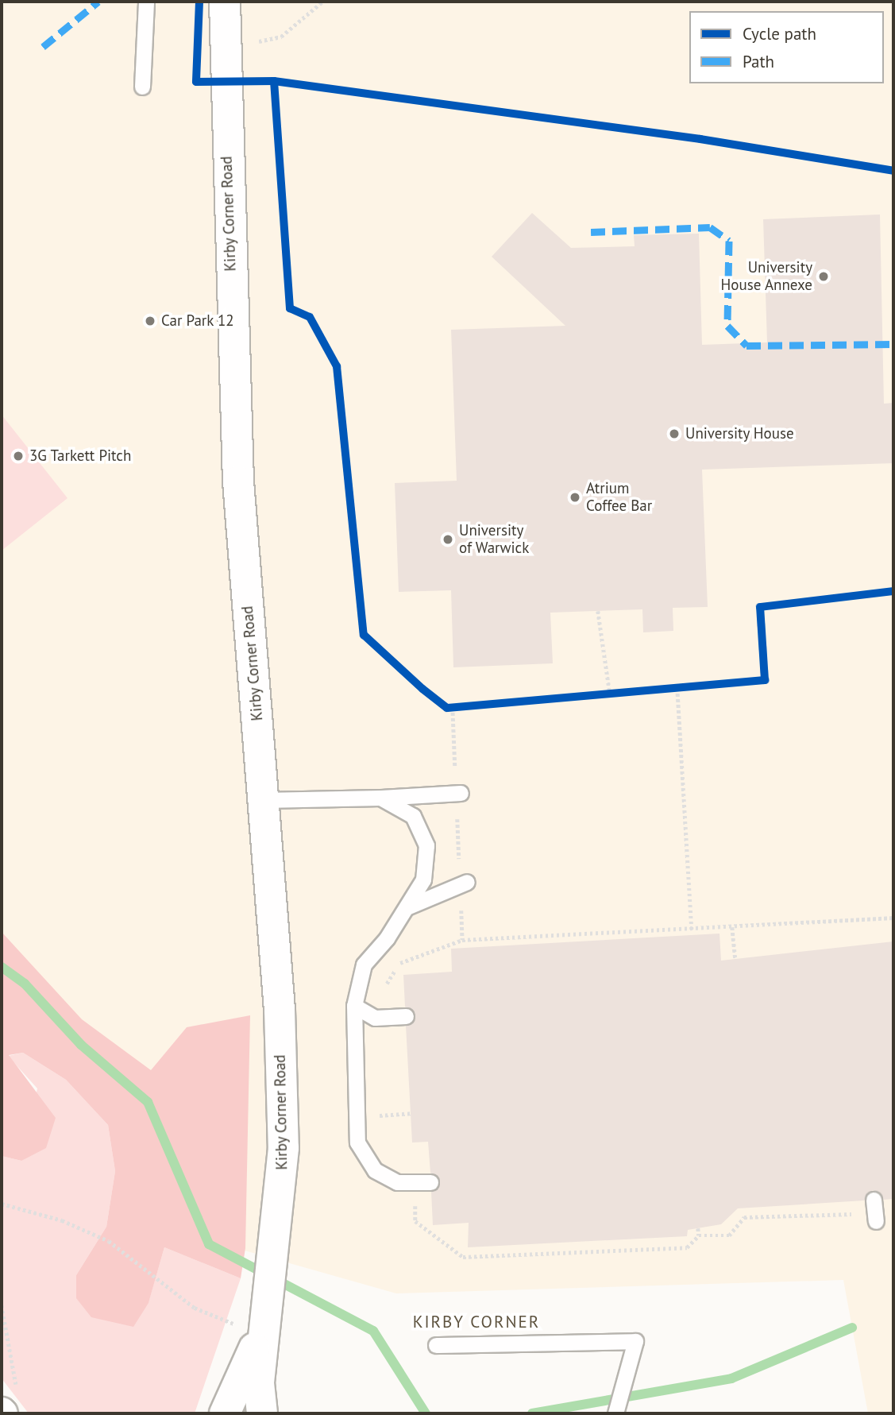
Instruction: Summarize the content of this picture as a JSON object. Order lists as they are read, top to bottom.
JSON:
{
  "streets": {
    "street": ["Kirby Corner Road"]
  },
  "districts": ["KIRBY CORNER"],
  "places": [
    "University House Annexe",
    "Car Park 12",
    "University House",
    "3G Tarkett Pitch",
    "Atrium Coffee Bar",
    "University of Warwick"
  ],
  "legend": ["Cycle path", "Path"]
}
